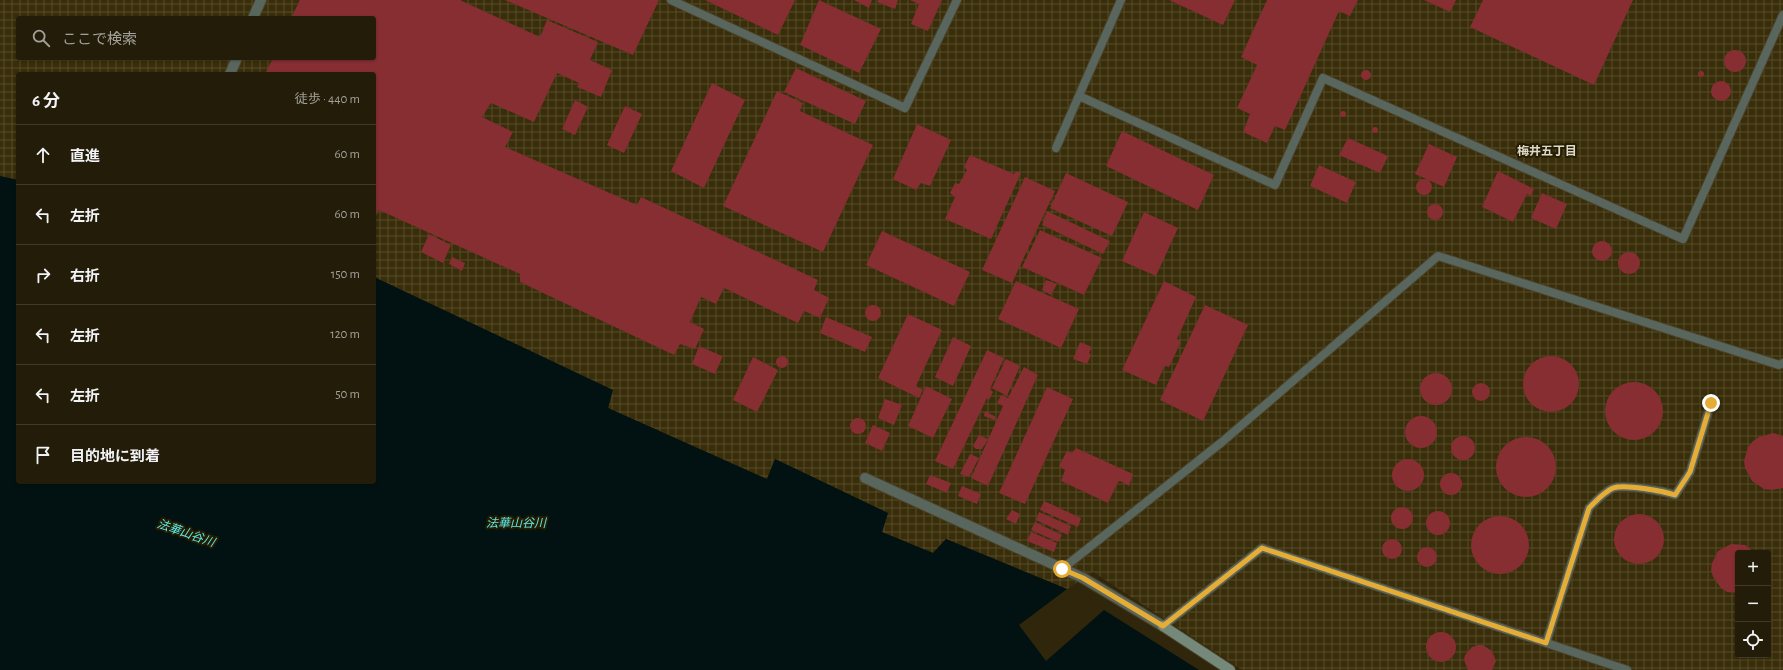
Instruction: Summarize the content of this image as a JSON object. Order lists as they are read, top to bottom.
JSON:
{
  "districts": ["梅井五丁目"],
  "water": ["法華山谷川"],
  "page": {
    "search": "ここで検索",
    "heading": ["6 分", "徒歩 · 440 m"],
    "list": [
      ["直進", "60 m"],
      ["左折", "60 m"],
      ["右折", "150 m"],
      ["左折", "120 m"],
      ["左折", "50 m"],
      "目的地に到着"
    ],
    "map_buttons": ["+", "−"]
  }
}
